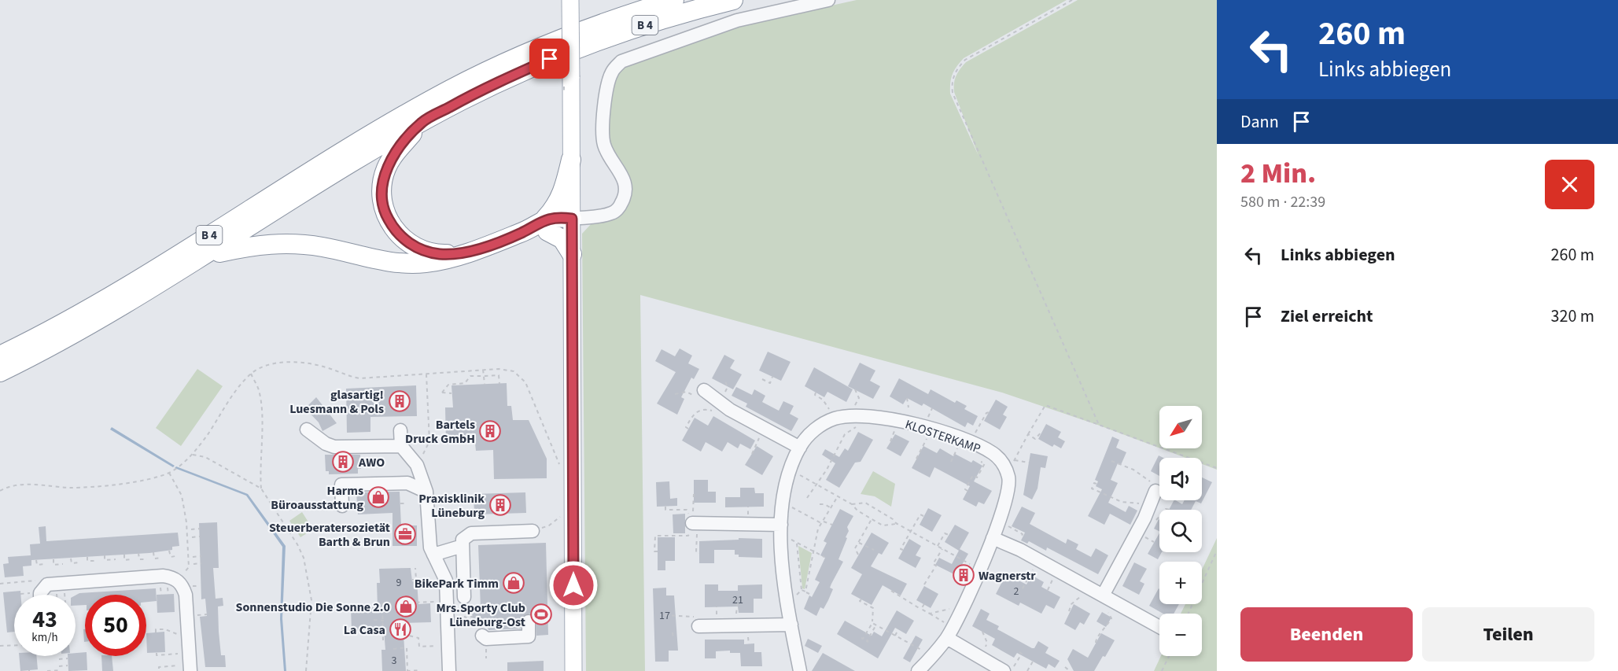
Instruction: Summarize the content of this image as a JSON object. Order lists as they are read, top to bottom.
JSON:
{
  "streets": {
    "highway": ["B 4"],
    "street": ["KLOSTERKAMP"]
  },
  "places": {
    "building": [
      "glasartig! Luesmann & Pols",
      "Bartels Druck GmbH",
      "AWO",
      "Praxisklinik Lüneburg",
      "Wagnerstr"
    ],
    "shop": ["Harms Büroausstattung", "BikePark Timm", "Sonnenstudio Die Sonne 2.0"],
    "office": ["Steuerberatersozietät Barth & Brun"],
    "sports": ["Mrs.Sporty Club Lüneburg-Ost"],
    "restaurant": ["La Casa"]
  },
  "house_numbers": [
    "9",
    "2",
    "21",
    "17",
    "3"
  ],
  "north": "bottom left",
  "page": {
    "turn": ["260 m", "Links abbiegen"],
    "then": "Dann",
    "heading": ["2 Min.", "580 m · 22:39"],
    "list": [
      {
        "name": "Links abbiegen",
        "value": "260 m"
      },
      {
        "name": "Ziel erreicht",
        "value": "320 m"
      }
    ],
    "map_buttons": ["+", "−"],
    "speed": "43 km/h",
    "limit": "50",
    "buttons": ["Beenden", "Teilen"]
  }
}
